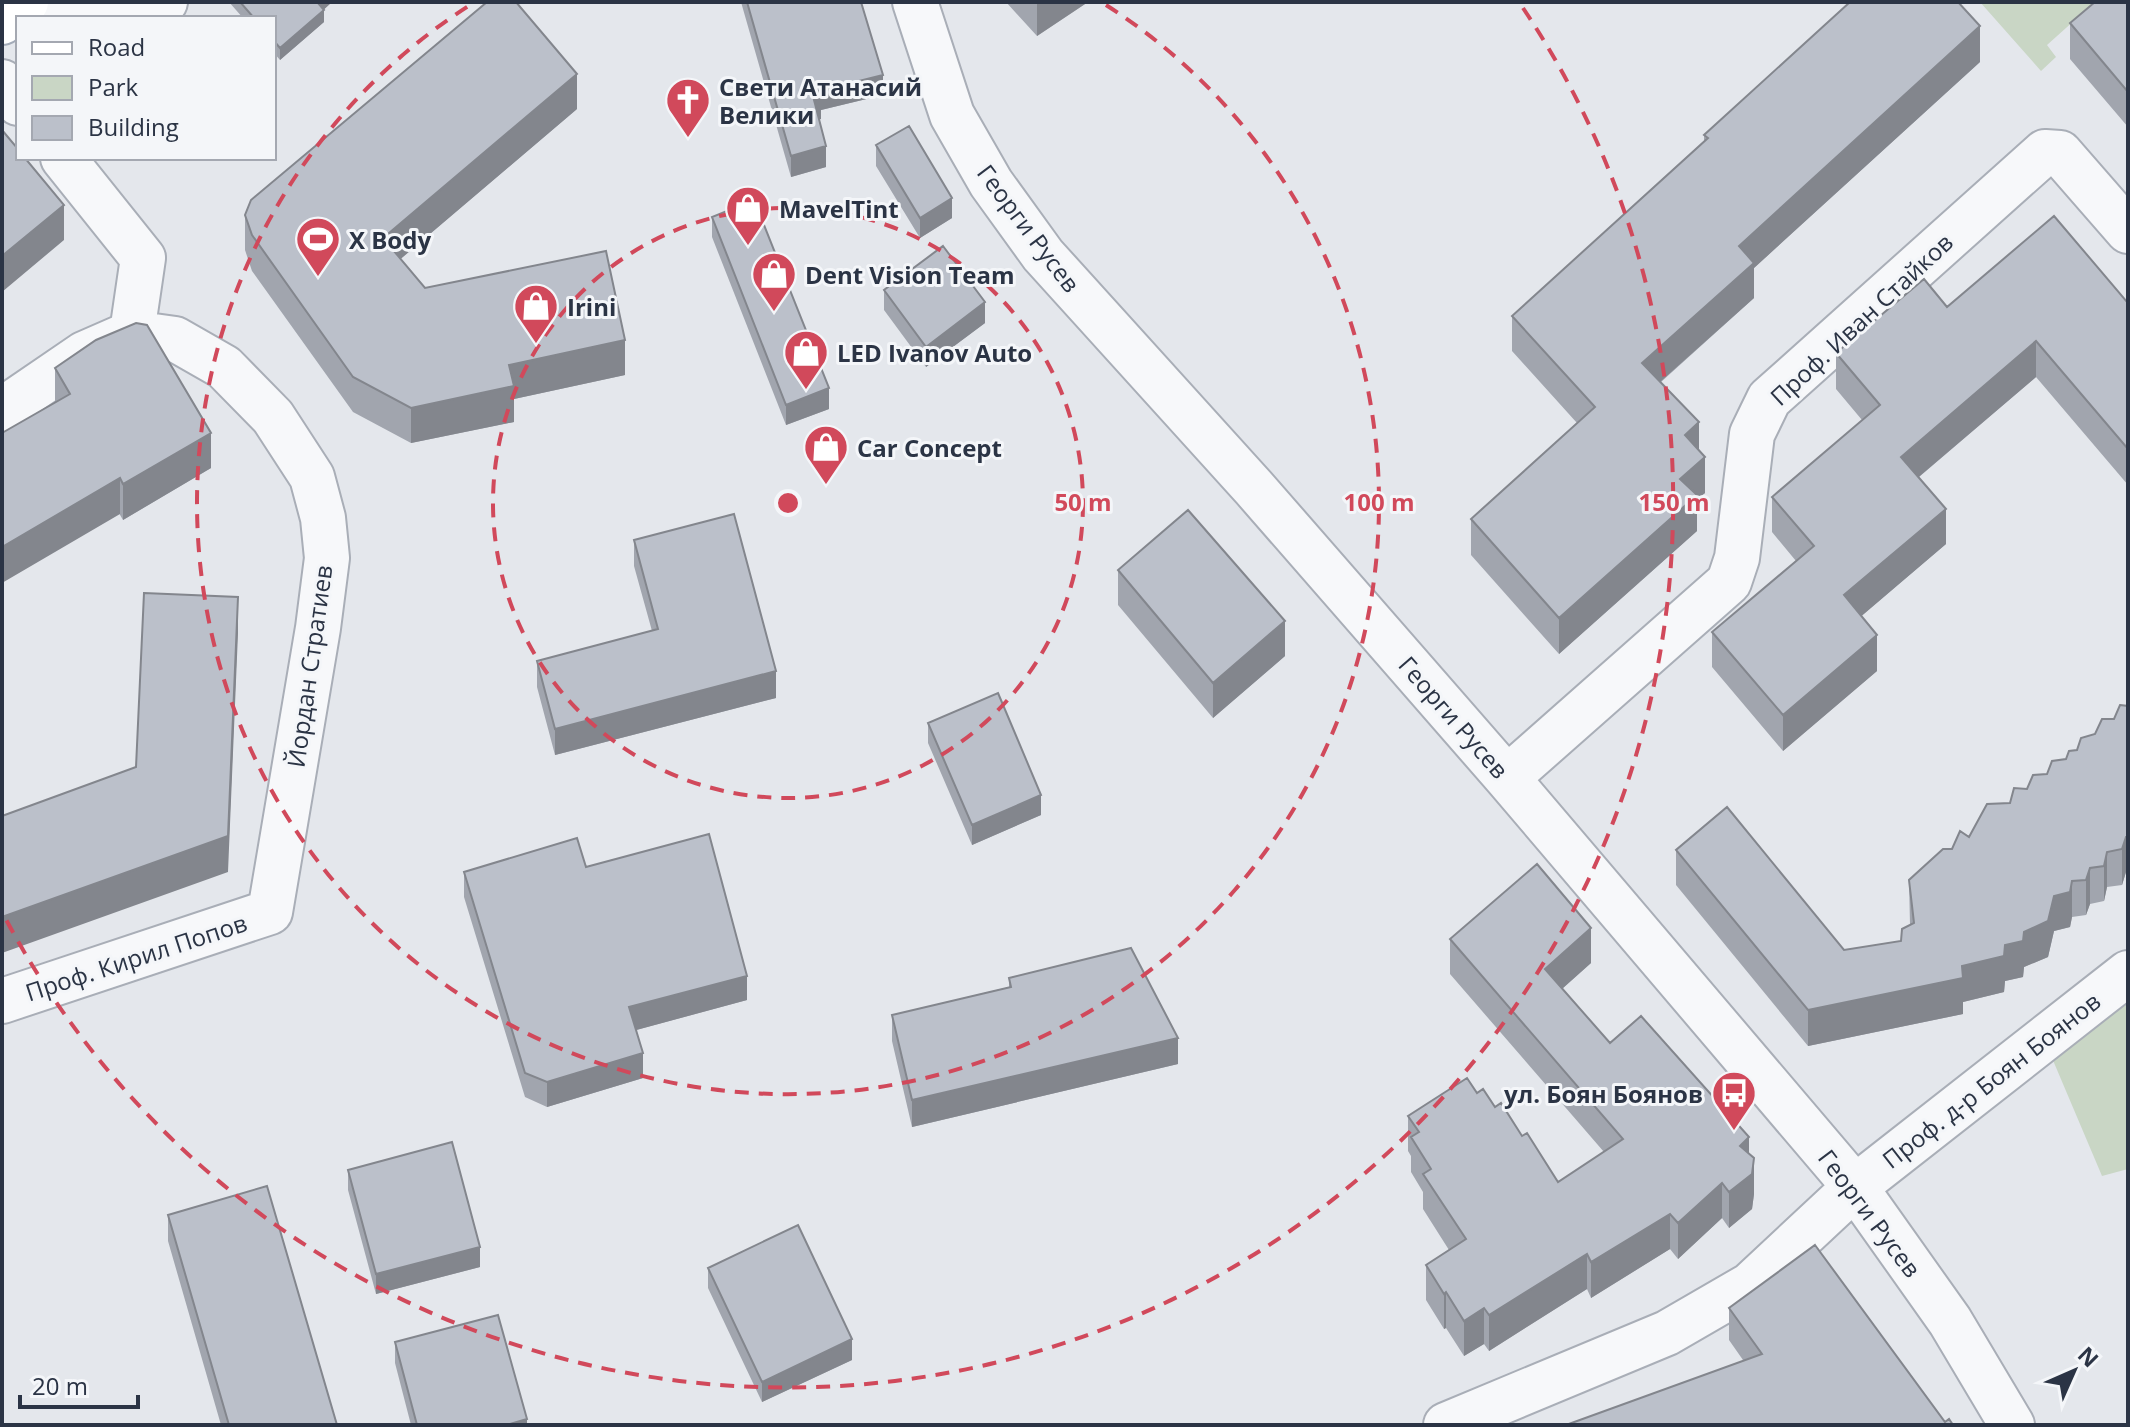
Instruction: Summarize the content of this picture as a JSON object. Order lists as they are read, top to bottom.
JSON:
{
  "streets": {
    "street": [
      "Георги Русев",
      "Проф. Иван Стайков",
      "Йордан Стратиев",
      "Проф. Кирил Попов",
      "Проф. д-р Боян Боянов"
    ]
  },
  "crossings": [
    ["Георги Русев", "Проф. Иван Стайков"],
    ["Георги Русев", "Проф. д-р Боян Боянов"],
    ["Йордан Стратиев", "Проф. Кирил Попов"]
  ],
  "places": {
    "church": ["Свети Атанасий Велики"],
    "shop": [
      "MavelTint",
      "Dent Vision Team",
      "Irini",
      "LED Ivanov Auto",
      "Car Concept"
    ],
    "sports": ["X Body"],
    "bus stop": ["ул. Боян Боянов"]
  },
  "legend": ["Road", "Park", "Building"],
  "scale_bar": "20 m",
  "north": "top right",
  "rings": ["50 m", "100 m", "150 m"]
}
